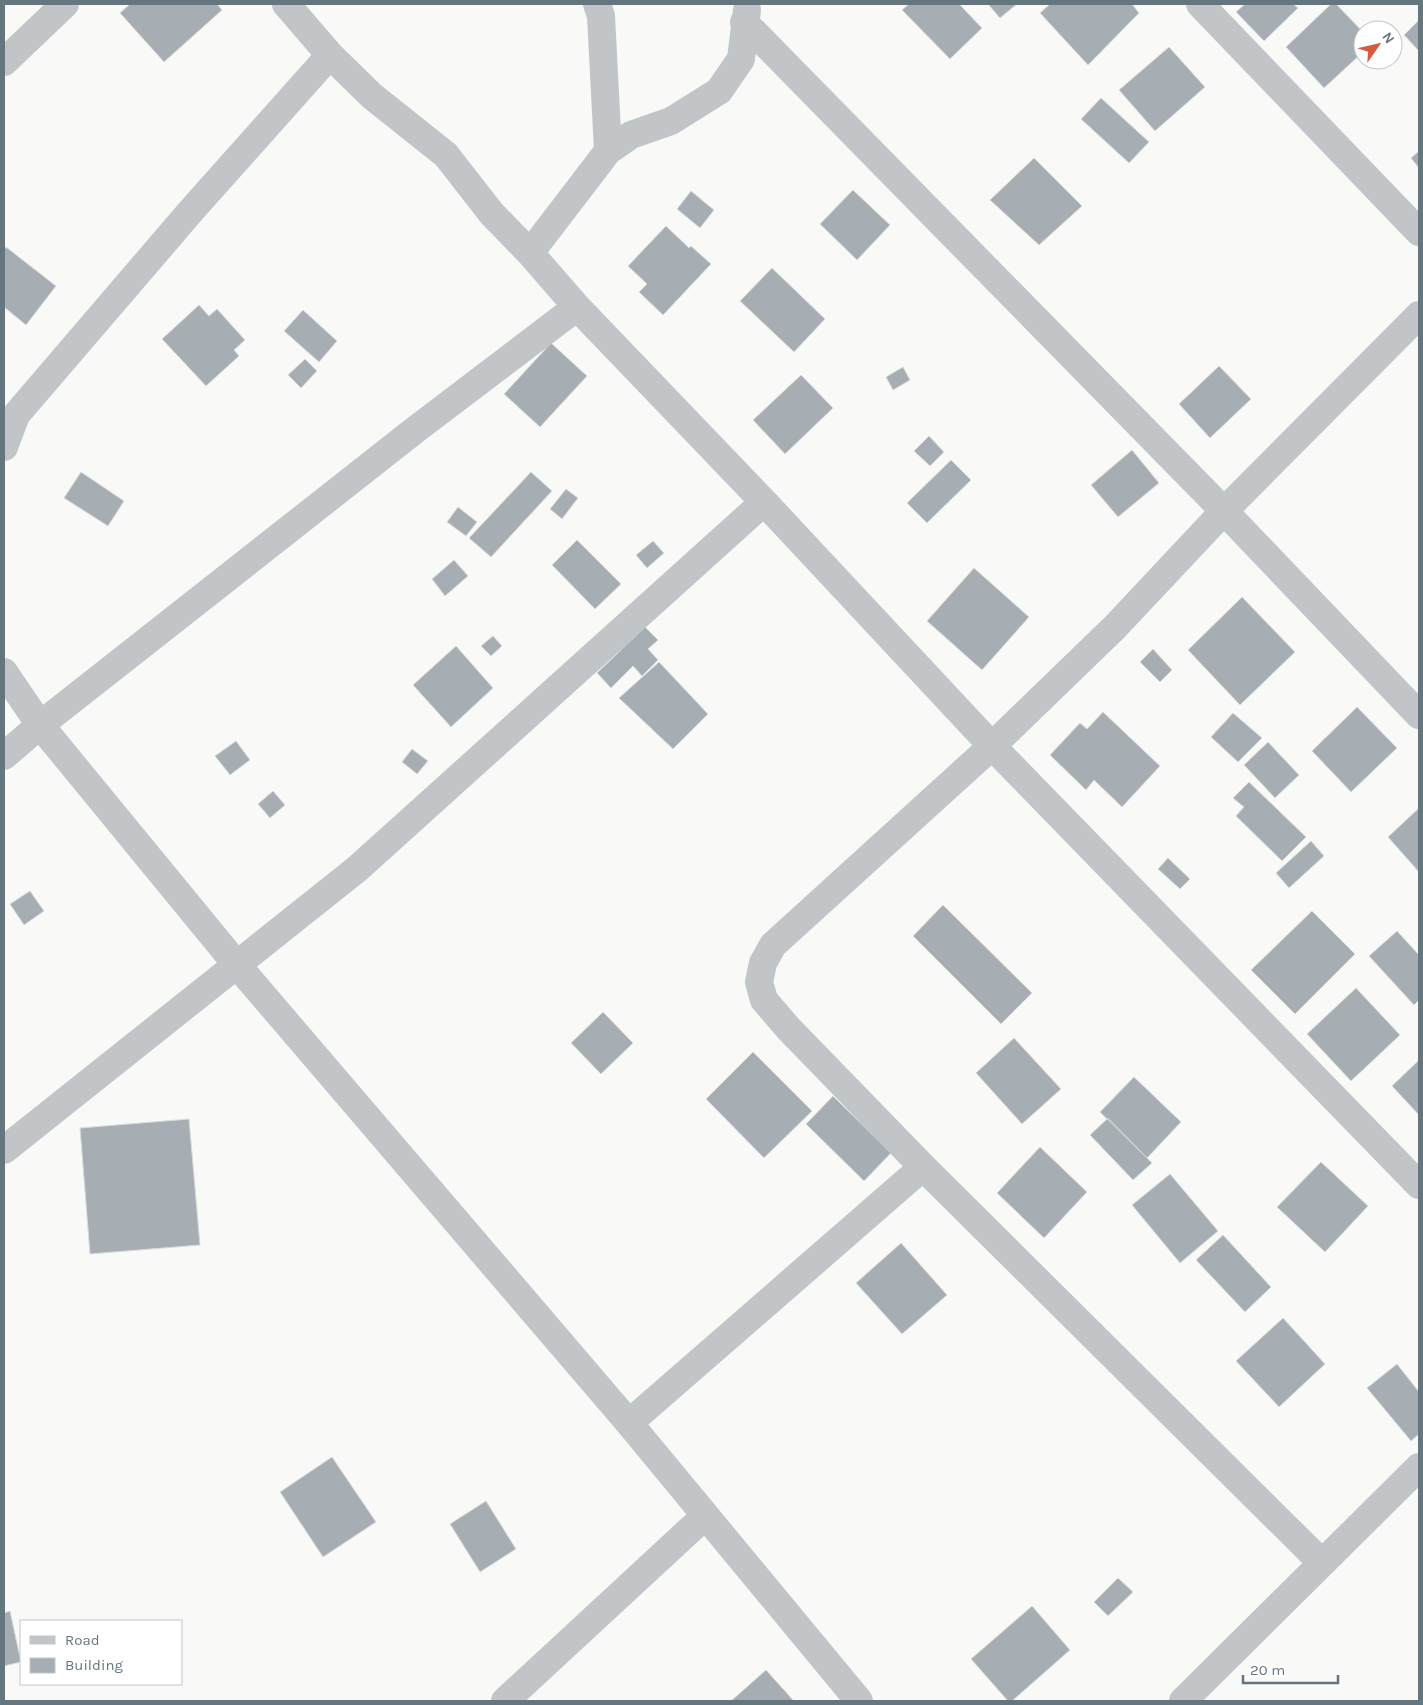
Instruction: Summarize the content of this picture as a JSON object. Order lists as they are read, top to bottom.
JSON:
{
  "legend": ["Road", "Building"],
  "scale_bar": "20 m",
  "north": "top right"
}
